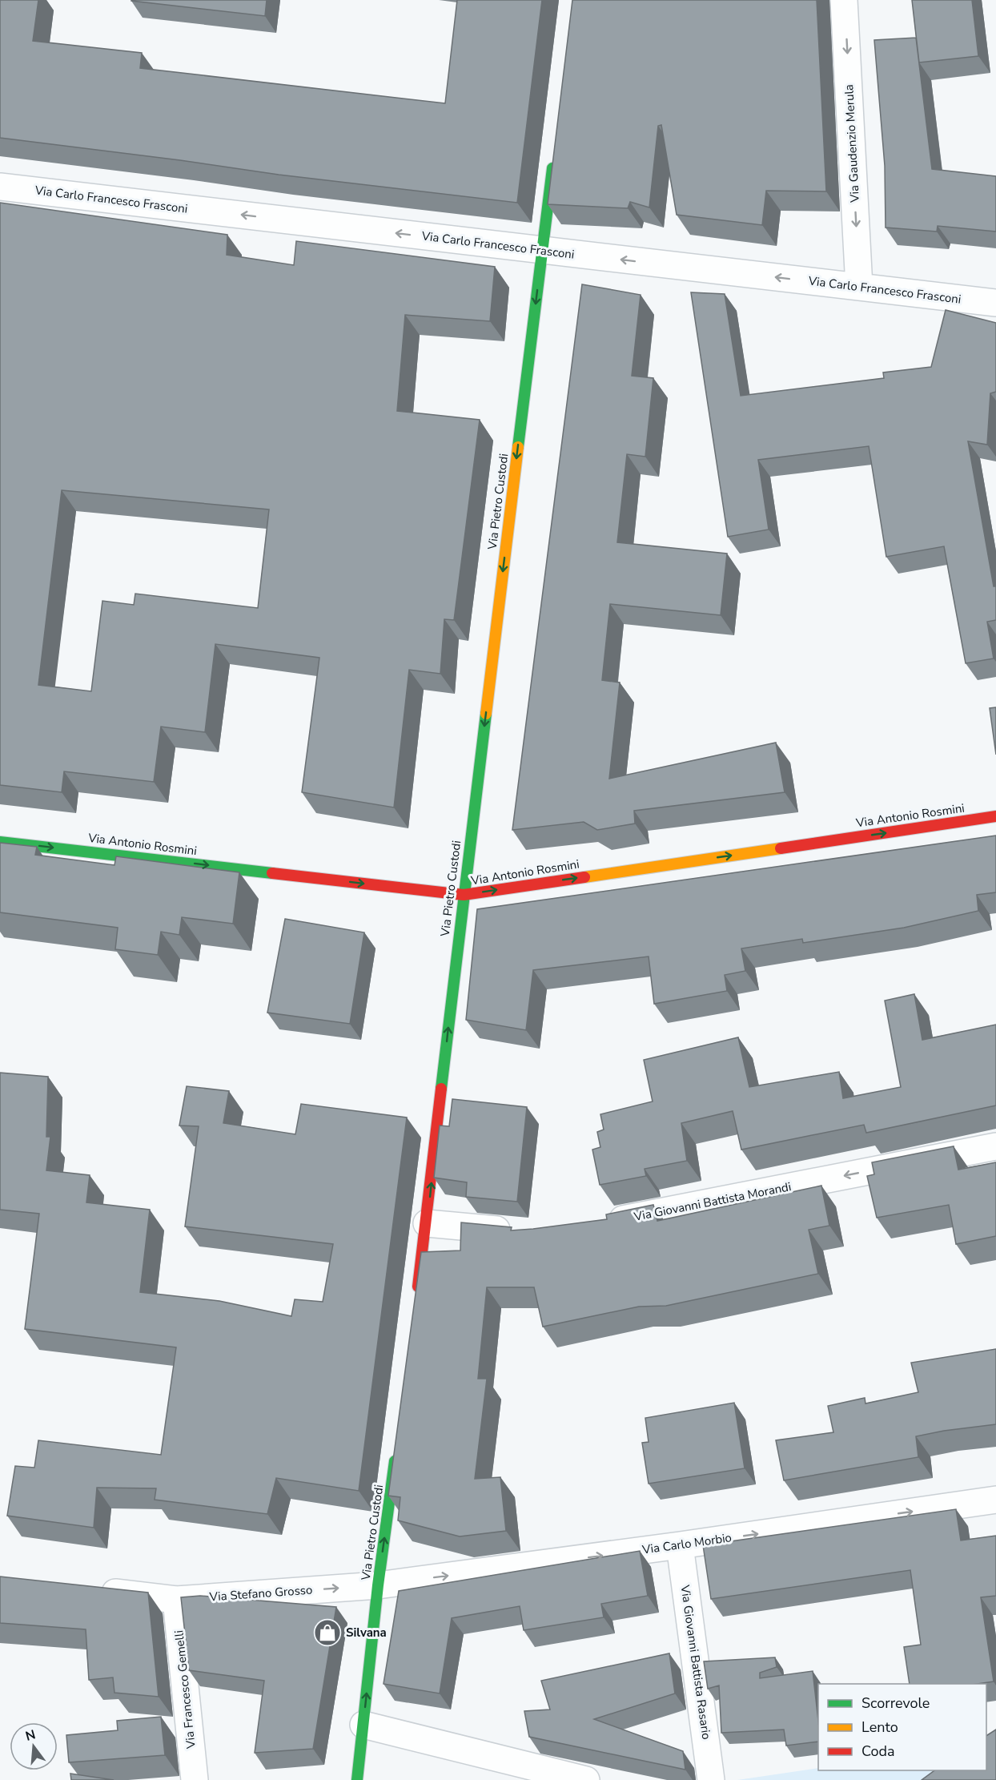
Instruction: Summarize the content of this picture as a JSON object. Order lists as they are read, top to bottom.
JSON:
{
  "streets": {
    "street": [
      "Via Gaudenzio Merula",
      "Via Carlo Francesco Frasconi",
      "Via Pietro Custodi",
      "Via Antonio Rosmini",
      "Via Giovanni Battista Morandi",
      "Via Carlo Morbio",
      "Via Stefano Grosso",
      "Via Giovanni Battista Rasario",
      "Via Francesco Gemelli"
    ]
  },
  "crossings": [
    ["Via Gaudenzio Merula", "Via Carlo Francesco Frasconi"],
    ["Via Carlo Francesco Frasconi", "Via Pietro Custodi"],
    ["Via Pietro Custodi", "Via Antonio Rosmini"],
    ["Via Pietro Custodi", "Via Carlo Morbio"],
    ["Via Pietro Custodi", "Via Stefano Grosso"],
    ["Via Carlo Morbio", "Via Stefano Grosso"],
    ["Via Carlo Morbio", "Via Giovanni Battista Rasario"],
    ["Via Stefano Grosso", "Via Francesco Gemelli"]
  ],
  "one_way": [
    "Via Gaudenzio Merula",
    "Via Carlo Francesco Frasconi",
    "Via Antonio Rosmini",
    "Via Giovanni Battista Morandi",
    "Via Stefano Grosso"
  ],
  "places": {
    "shop": ["Silvana"]
  },
  "legend": ["Scorrevole", "Lento", "Coda"],
  "north": "top"
}
